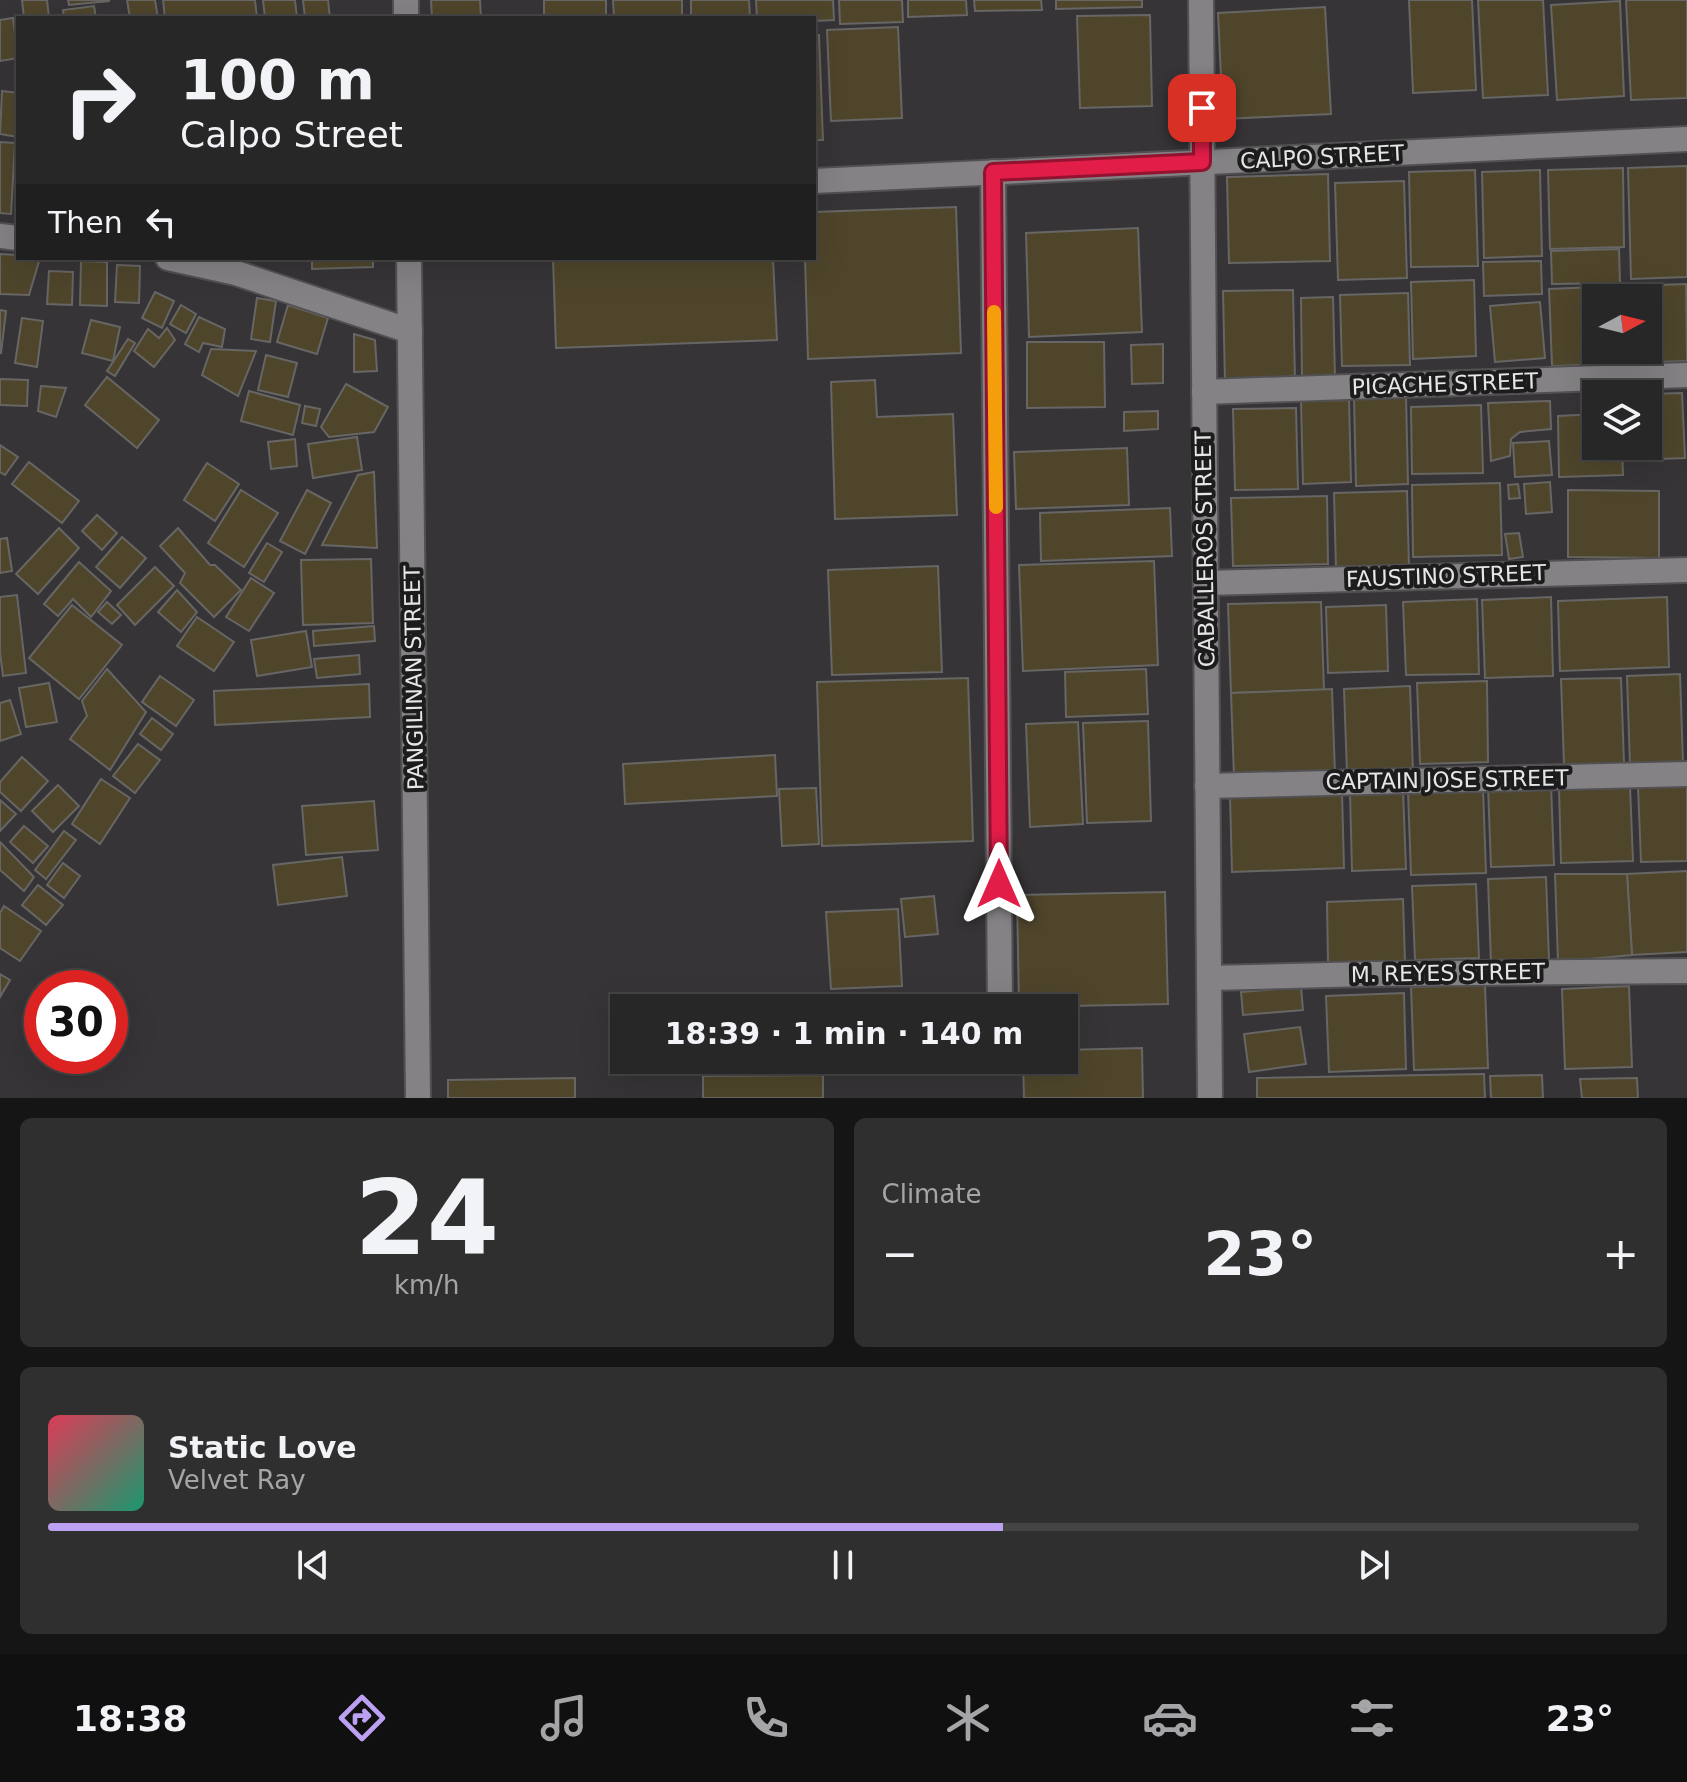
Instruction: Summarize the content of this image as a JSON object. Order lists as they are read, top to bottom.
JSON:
{
  "streets": {
    "street": [
      "CALPO STREET",
      "PICACHE STREET",
      "CABALLEROS STREET",
      "FAUSTINO STREET",
      "PANGILINAN STREET",
      "CAPTAIN JOSE STREET",
      "M. REYES STREET"
    ]
  },
  "crossings": [
    ["CALPO STREET", "CABALLEROS STREET"],
    ["PICACHE STREET", "CABALLEROS STREET"],
    ["CABALLEROS STREET", "FAUSTINO STREET"],
    ["CABALLEROS STREET", "CAPTAIN JOSE STREET"],
    ["CABALLEROS STREET", "M. REYES STREET"]
  ],
  "north": "right",
  "page": {
    "turn": ["100 m", "Calpo Street"],
    "then": "Then",
    "limit": "30",
    "trip": "18:39 · 1 min · 140 m",
    "tile": [
      ["24", "km/h"],
      "Climate"
    ],
    "heat": ["−", "23°", "+"],
    "song": ["Static Love", "Velvet Ray"],
    "tabs": ["18:38", "23°"]
  }
}
